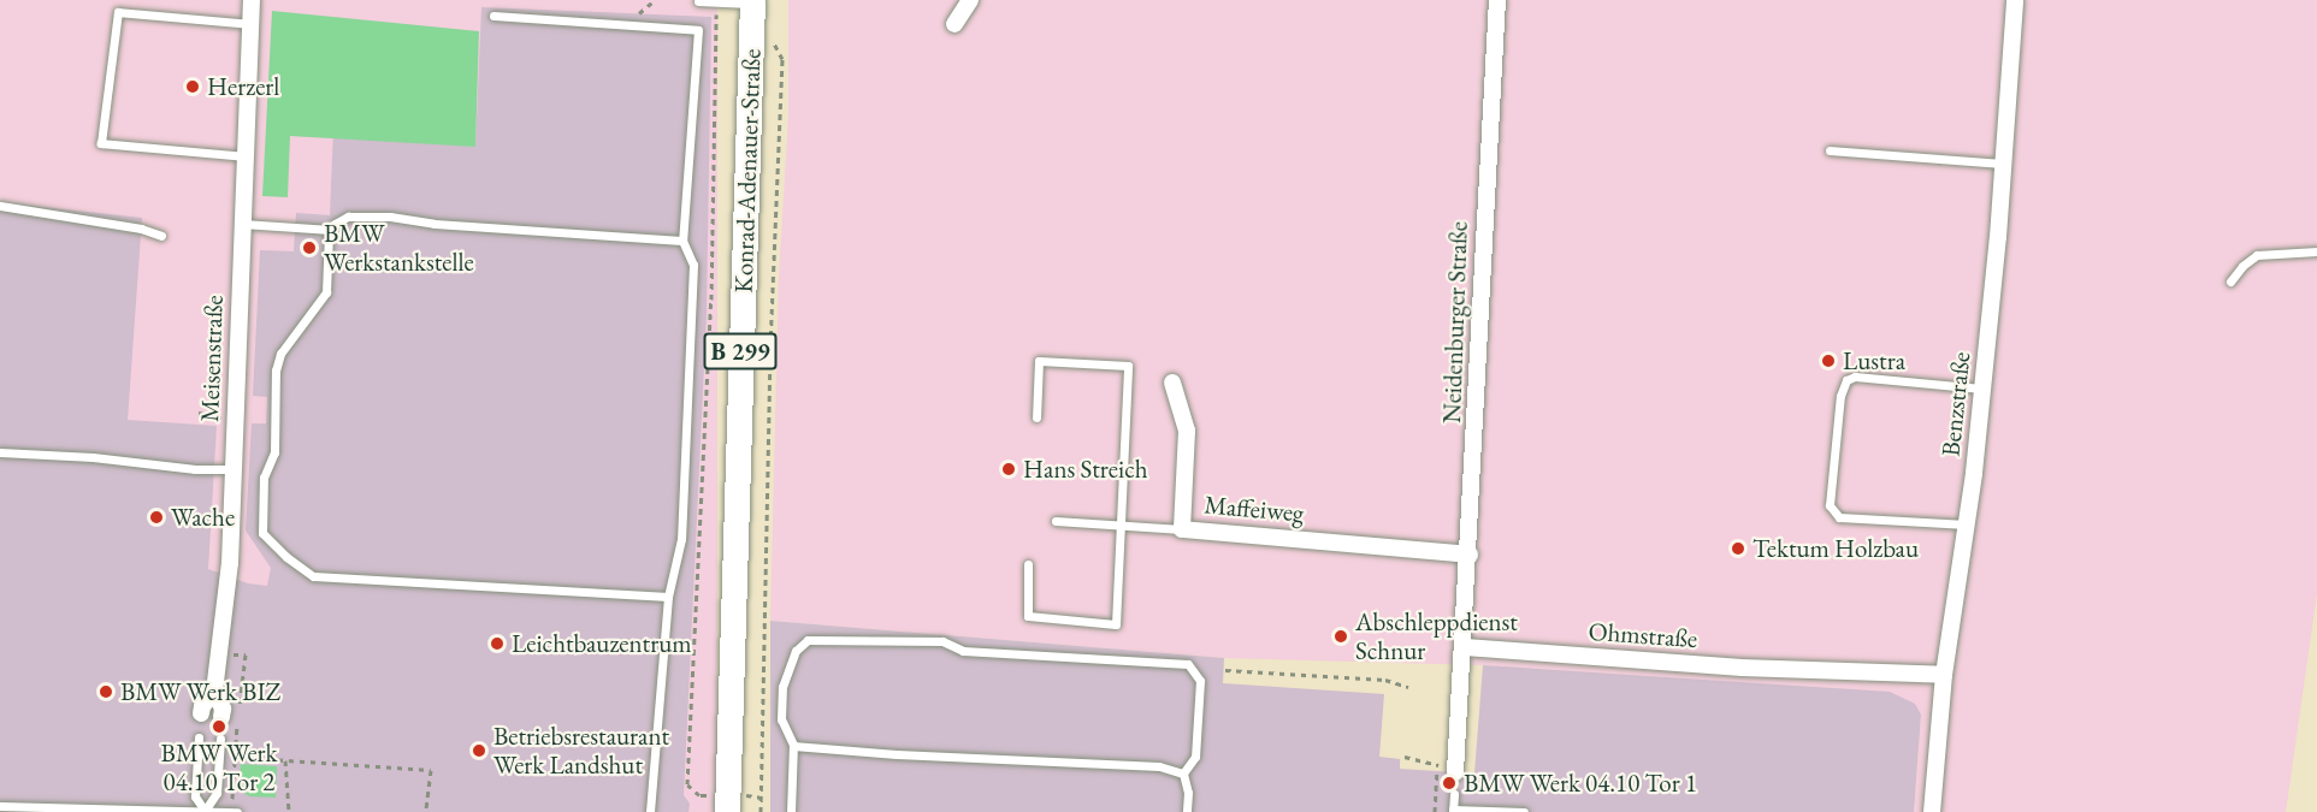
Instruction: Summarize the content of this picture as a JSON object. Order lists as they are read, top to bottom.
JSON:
{
  "streets": {
    "main road": ["Konrad-Adenauer-Straße", "B 299"],
    "street": [
      "Neidenburger Straße",
      "Meisenstraße",
      "Benzstraße",
      "Maffeiweg",
      "Ohmstraße"
    ]
  },
  "crossings": [
    ["Neidenburger Straße", "Maffeiweg"],
    ["Neidenburger Straße", "Ohmstraße"],
    ["Benzstraße", "Ohmstraße"]
  ],
  "places": [
    "Herzerl",
    "BMW Werkstankstelle",
    "Lustra",
    "Hans Streich",
    "Wache",
    "Tektum Holzbau",
    "Abschleppdienst Schnur",
    "Leichtbauzentrum",
    "BMW Werk BIZ",
    "BMW Werk 04.10 Tor 2",
    "Betriebsrestaurant Werk Landshut",
    "BMW Werk 04.10 Tor 1"
  ]
}
